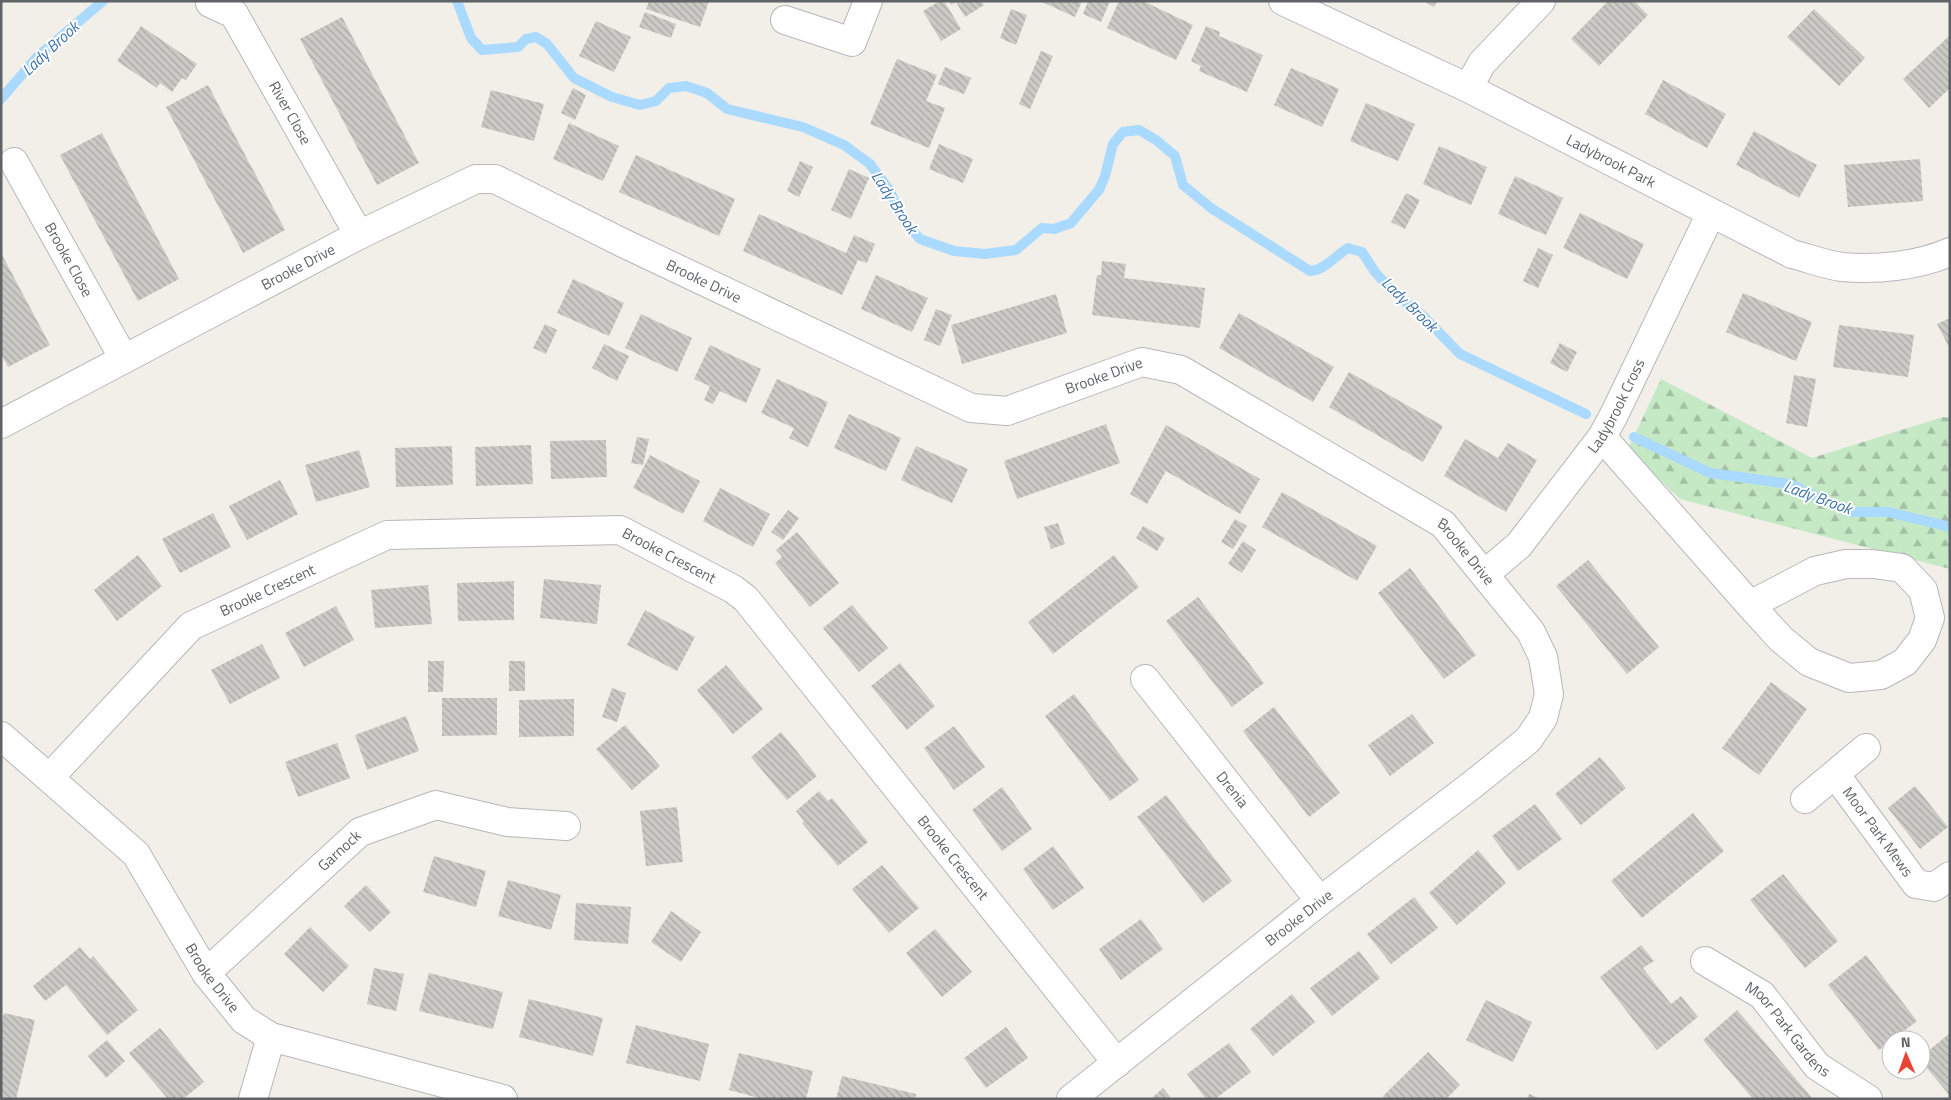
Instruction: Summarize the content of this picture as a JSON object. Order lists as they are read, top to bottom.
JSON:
{
  "streets": {
    "street": [
      "River Close",
      "Ladybrook Park",
      "Brooke Close",
      "Brooke Drive",
      "Ladybrook Cross",
      "Brooke Crescent",
      "Drenia",
      "Moor Park Mews",
      "Garnock",
      "Moor Park Gardens"
    ]
  },
  "crossings": [
    ["River Close", "Brooke Drive"],
    ["Ladybrook Park", "Ladybrook Cross"],
    ["Brooke Close", "Brooke Drive"],
    ["Brooke Drive", "Ladybrook Cross"],
    ["Brooke Drive", "Brooke Crescent"],
    ["Brooke Drive", "Drenia"],
    ["Brooke Drive", "Garnock"]
  ],
  "water": ["Lady Brook"],
  "north": "top"
}
